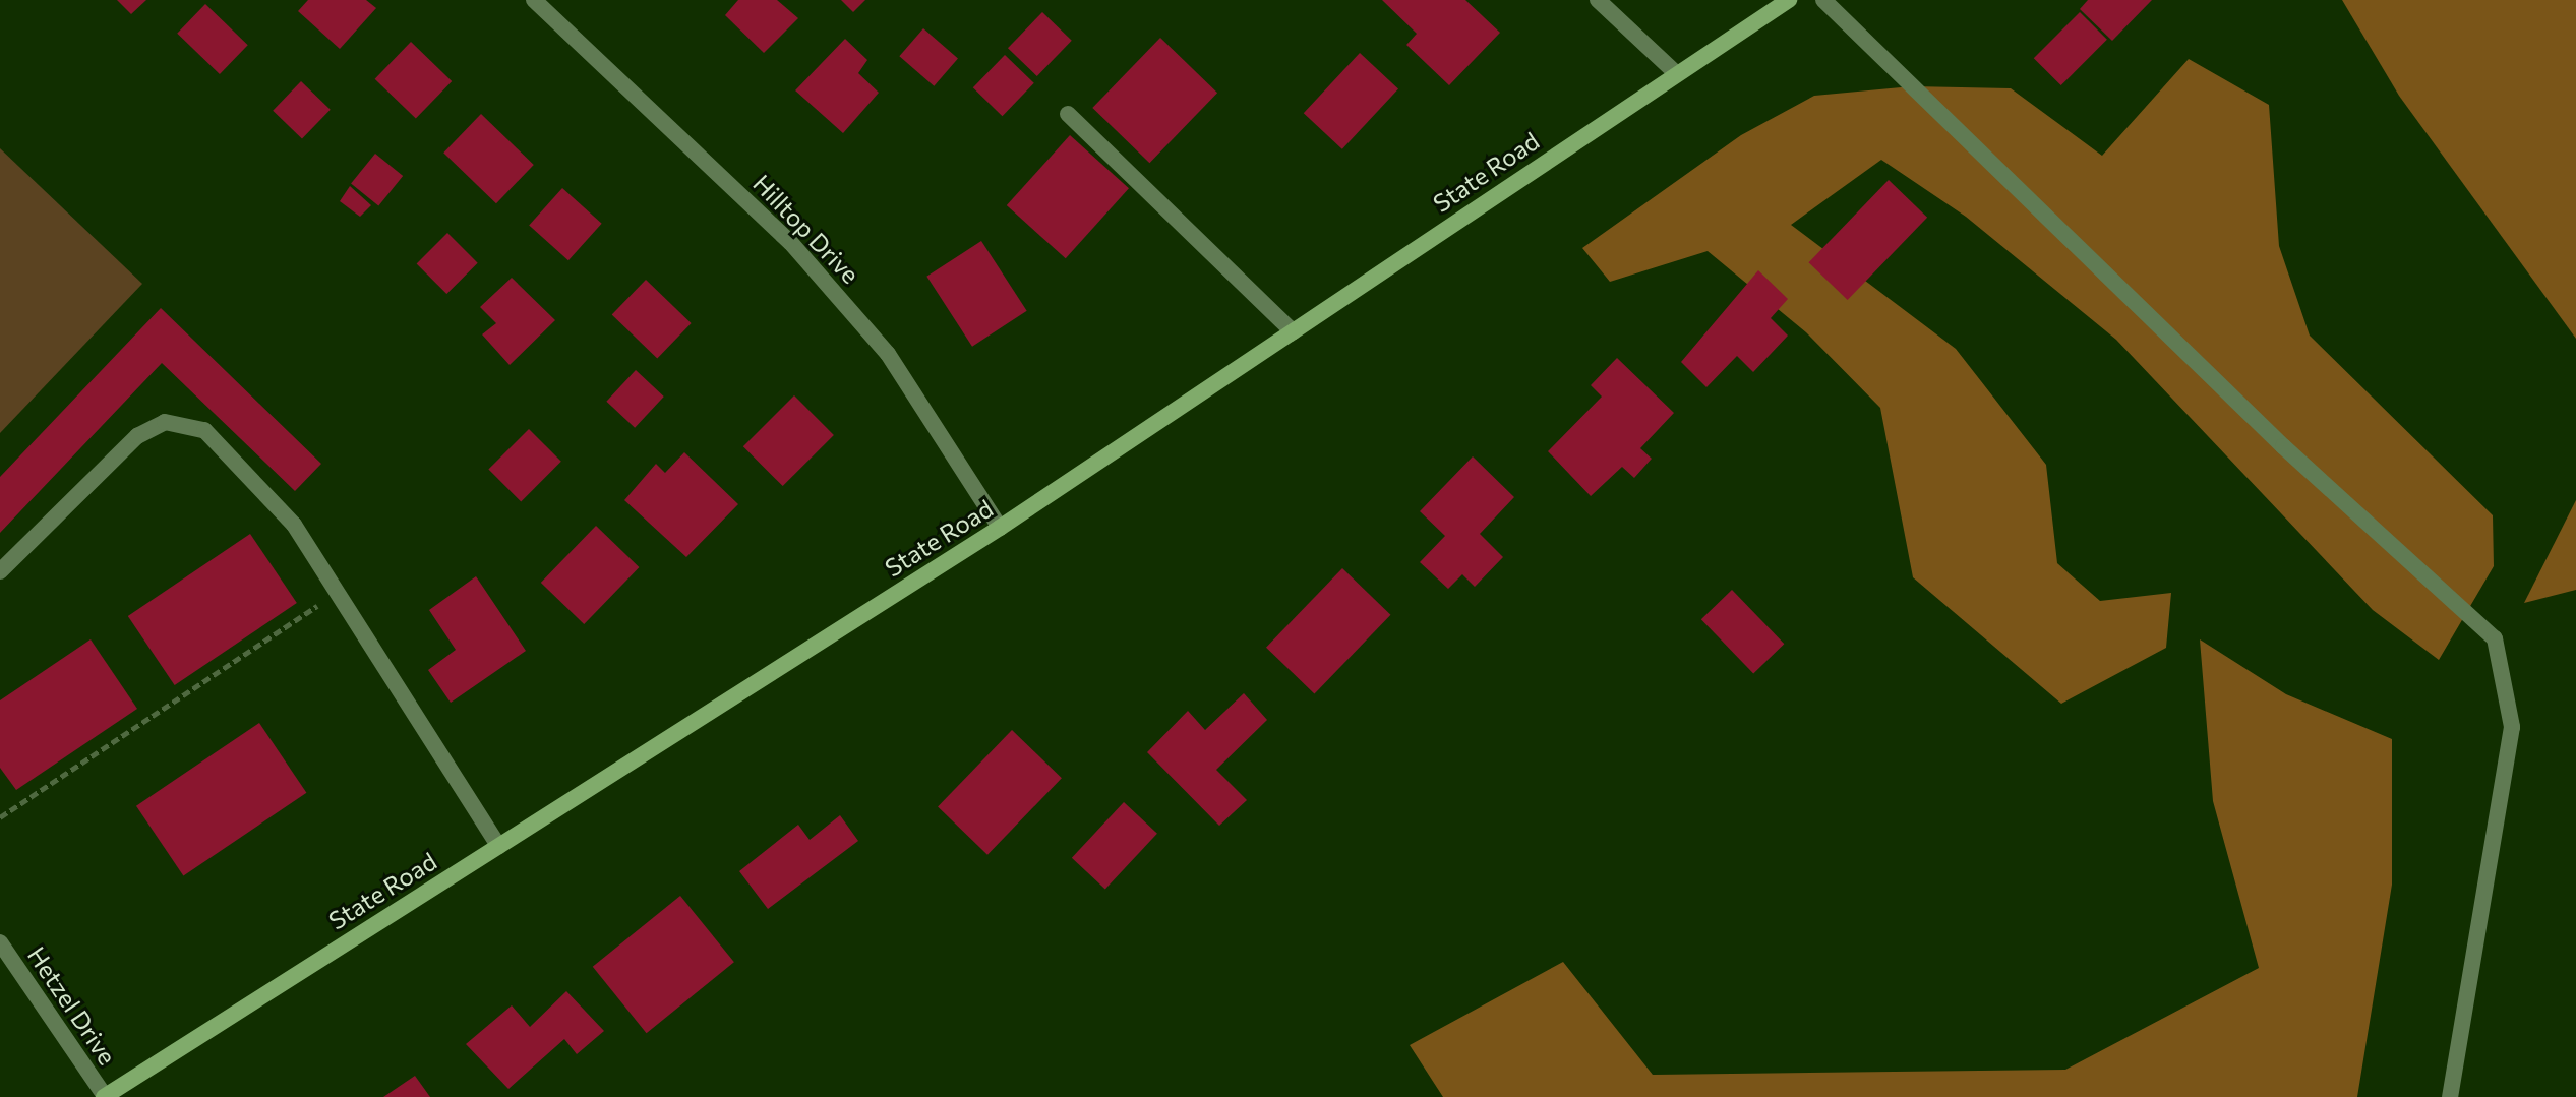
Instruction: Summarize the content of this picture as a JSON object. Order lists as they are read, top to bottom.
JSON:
{
  "streets": {
    "main road": ["State Road"],
    "street": ["Hilltop Drive", "Hetzel Drive"]
  },
  "crossings": [
    ["State Road", "Hilltop Drive"],
    ["State Road", "Hetzel Drive"]
  ]
}
